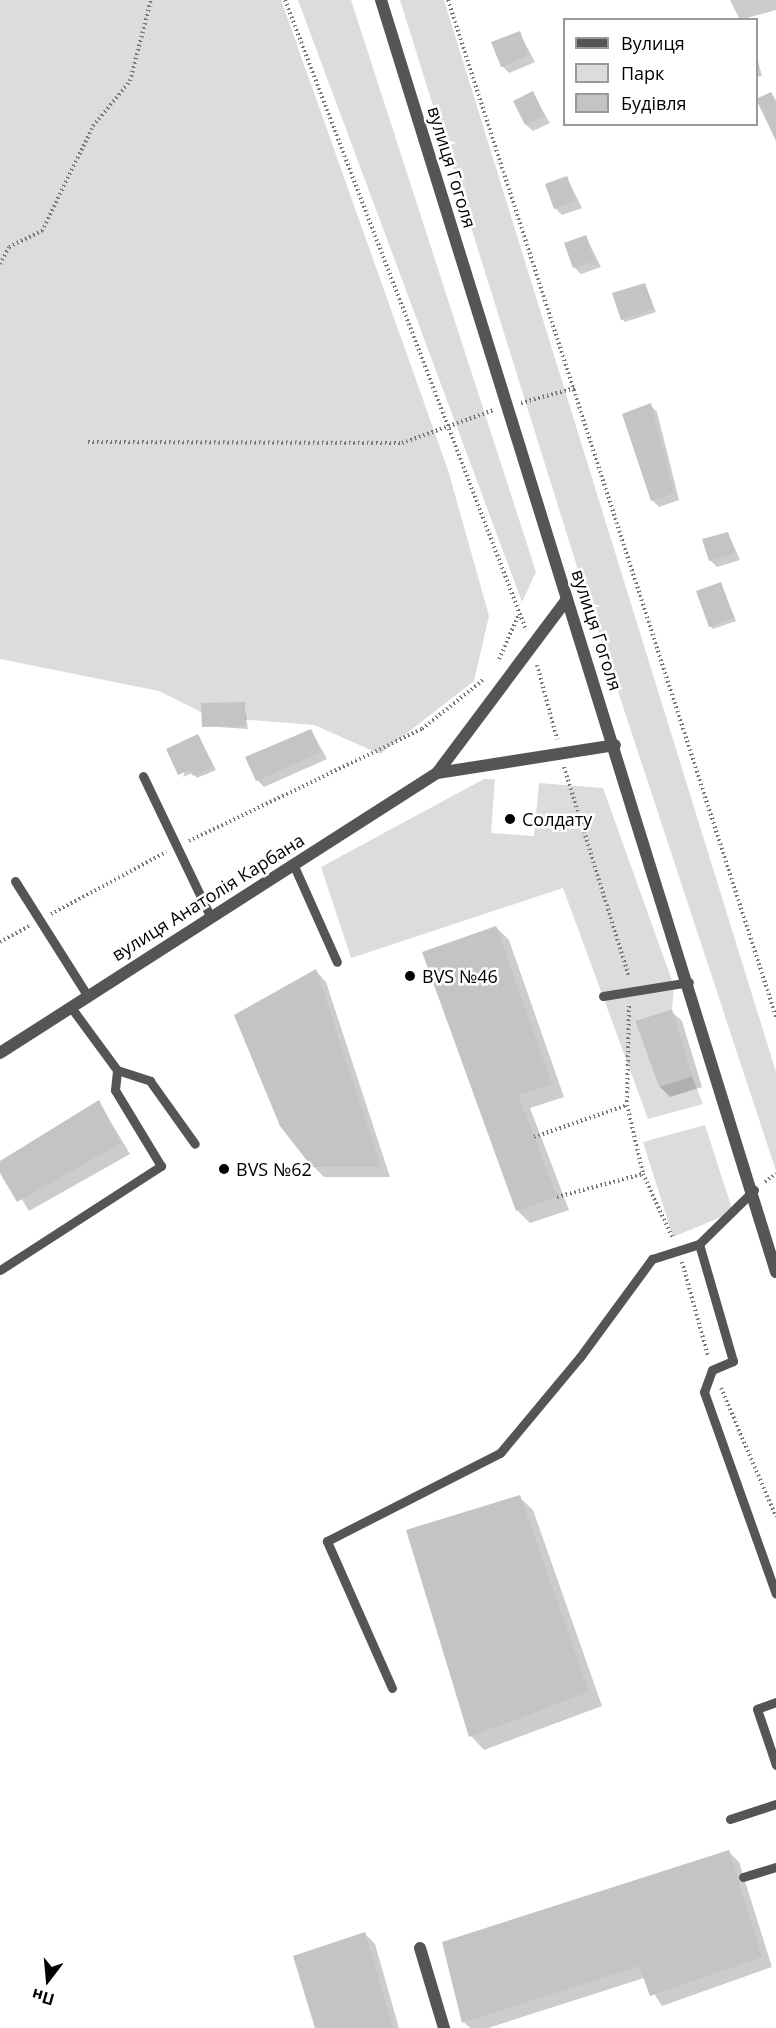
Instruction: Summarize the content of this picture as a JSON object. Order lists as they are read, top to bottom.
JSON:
{
  "streets": {
    "street": ["вулиця Гоголя", "вулиця Анатолія Карбана"]
  },
  "places": ["Солдату", "BVS №46", "BVS №62"],
  "legend": ["Вулиця", "Парк", "Будівля"],
  "north": "bottom"
}
